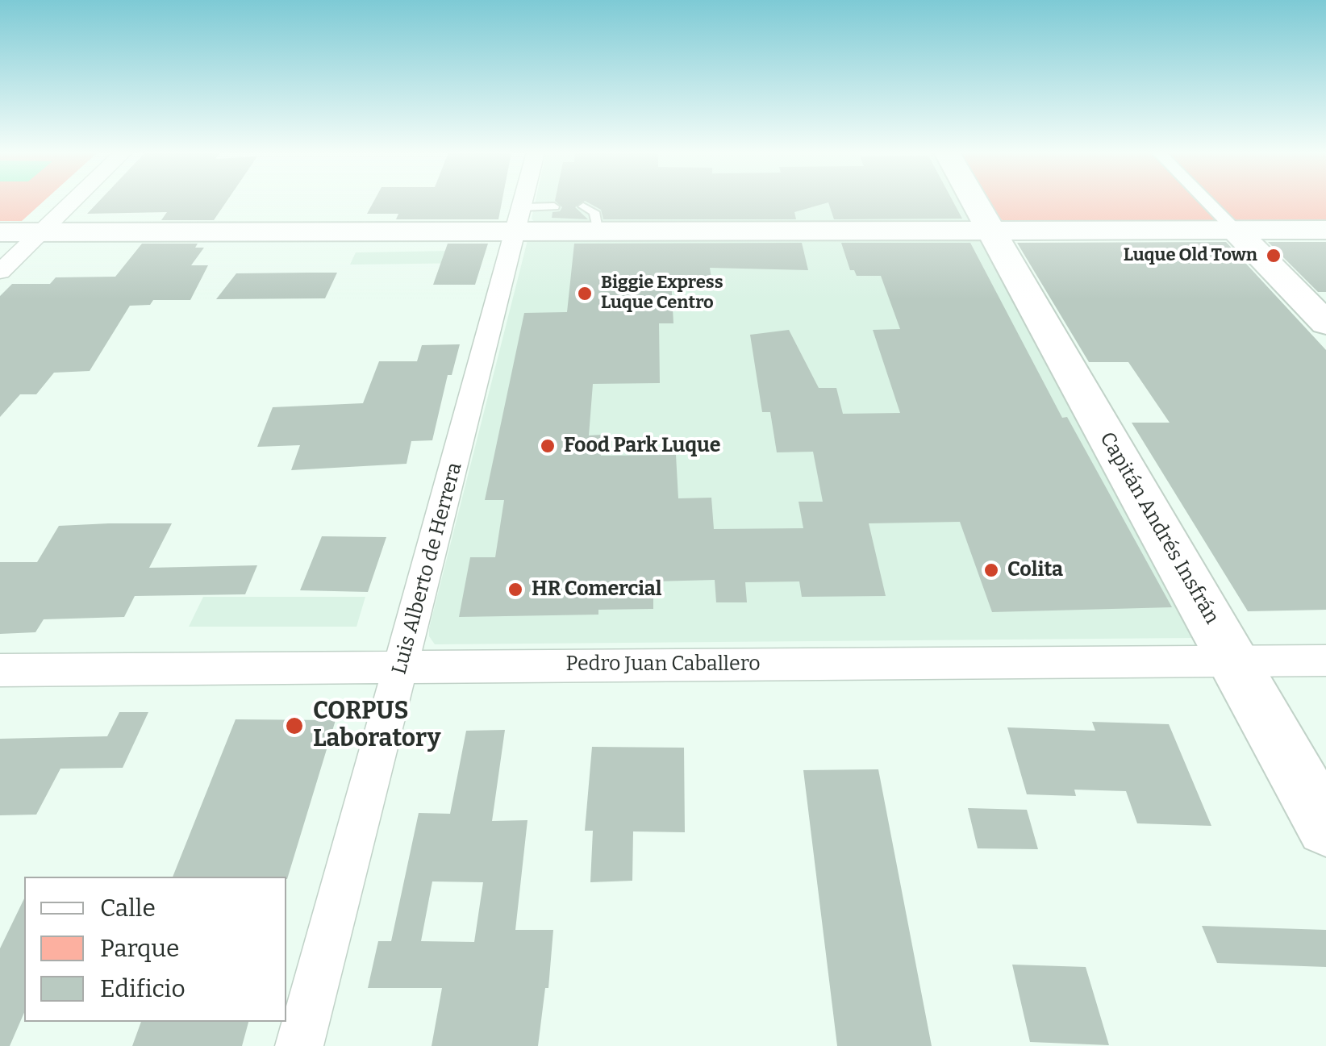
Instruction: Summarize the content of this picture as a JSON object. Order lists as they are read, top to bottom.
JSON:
{
  "streets": {
    "main road": ["Capitán Andrés Insfrán"],
    "street": ["Luis Alberto de Herrera", "Pedro Juan Caballero"]
  },
  "crossings": [
    ["Capitán Andrés Insfrán", "Pedro Juan Caballero"],
    ["Luis Alberto de Herrera", "Pedro Juan Caballero"]
  ],
  "places": [
    "Luque Old Town",
    "Biggie Express Luque Centro",
    "Food Park Luque",
    "Colita",
    "HR Comercial",
    "CORPUS Laboratory"
  ],
  "legend": ["Calle", "Parque", "Edificio"]
}
